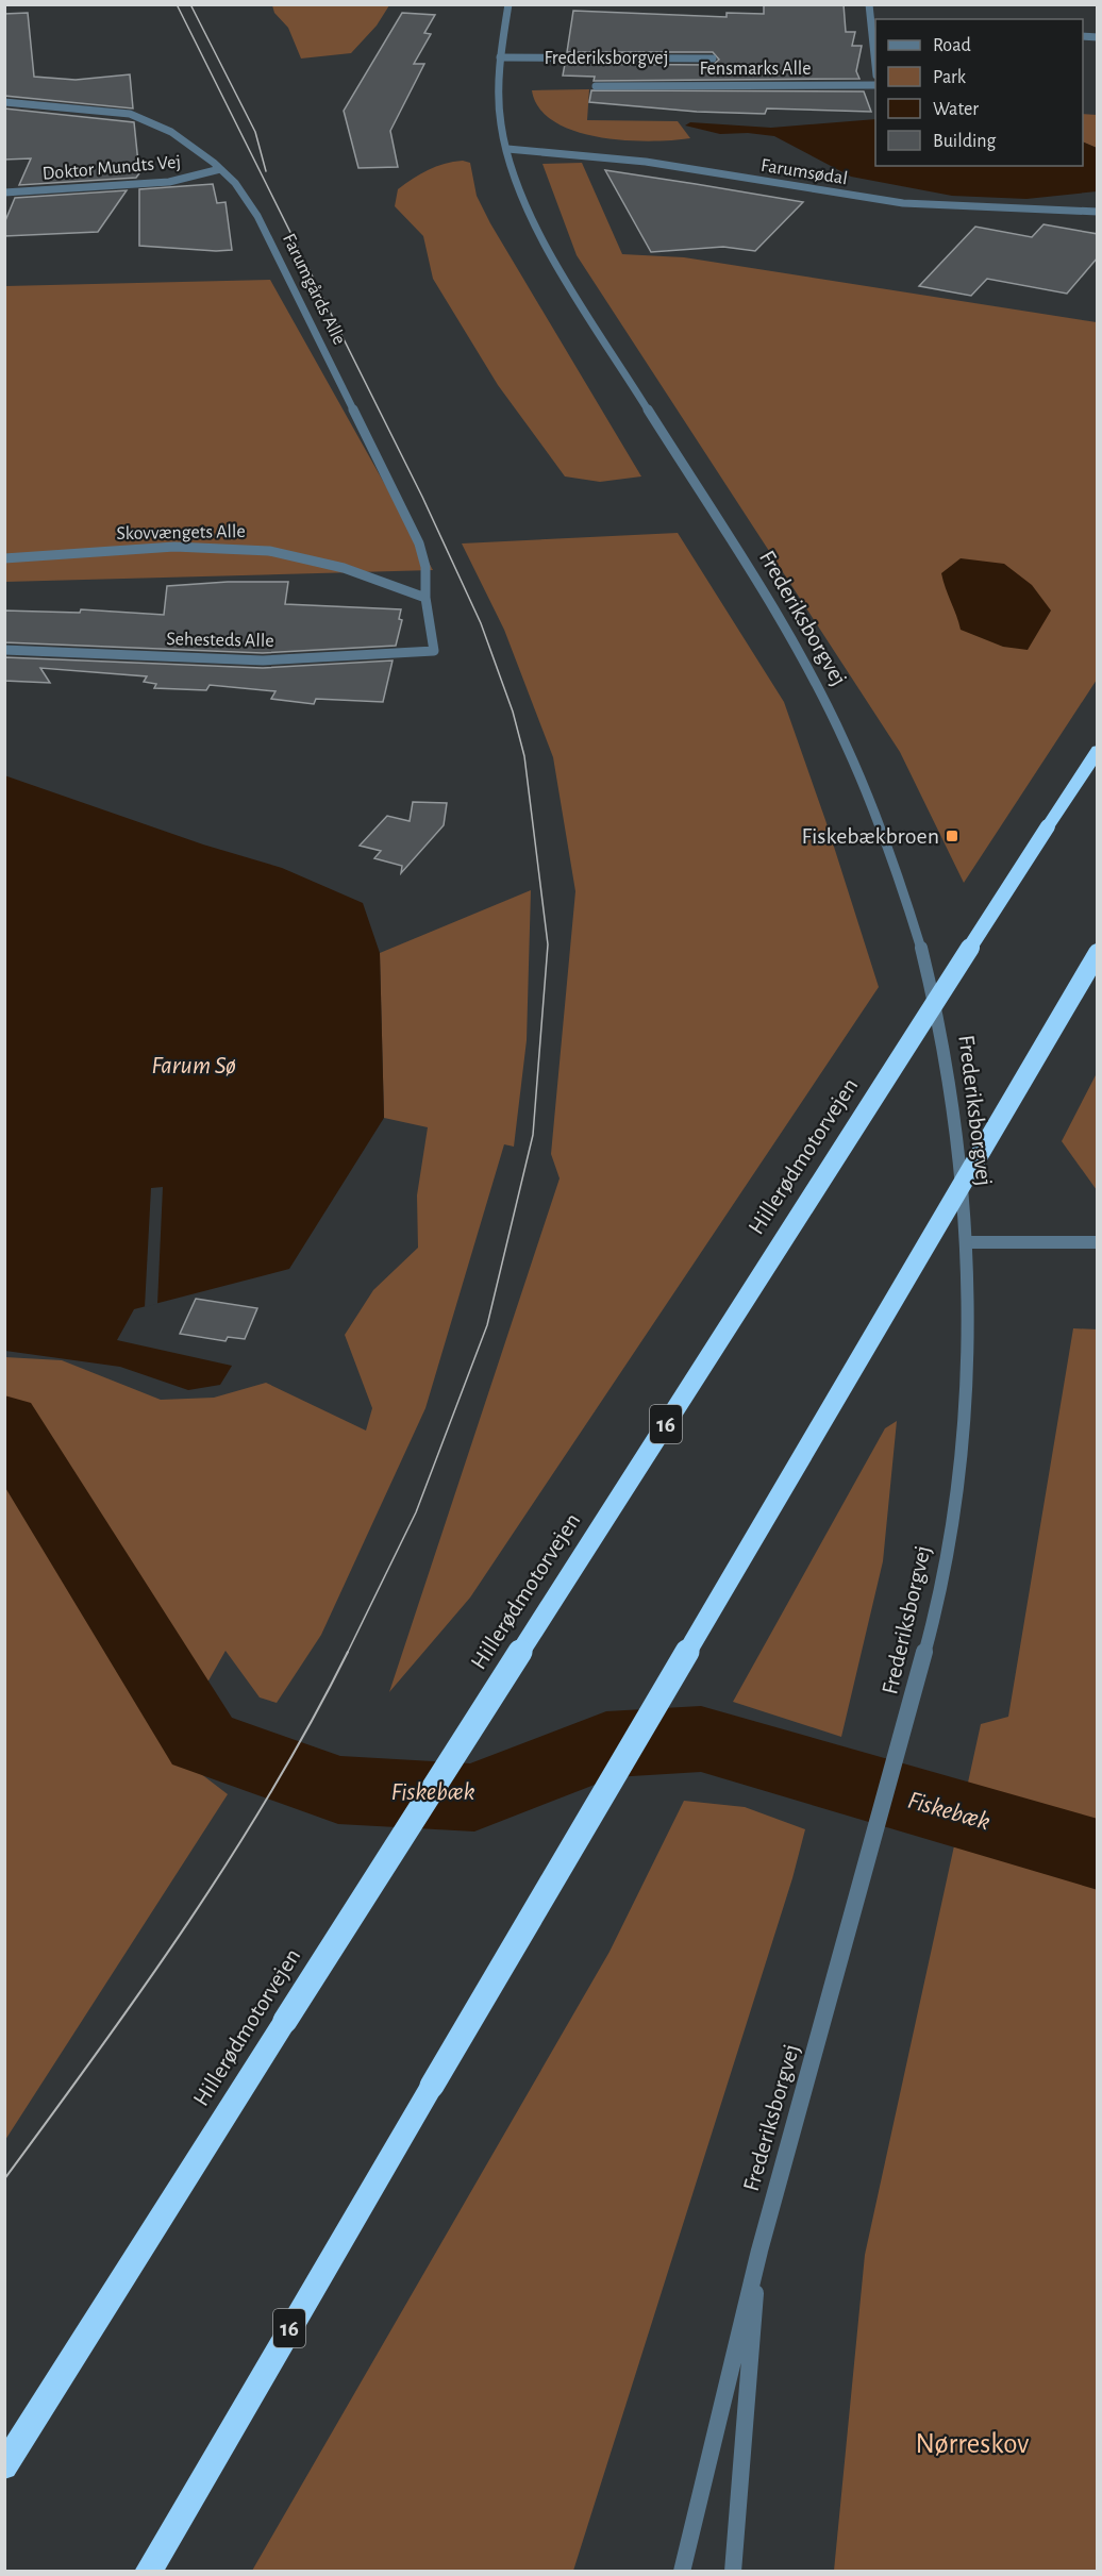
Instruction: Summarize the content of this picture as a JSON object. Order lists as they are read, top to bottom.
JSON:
{
  "streets": {
    "highway": ["Hillerødmotorvejen", "16"],
    "street": [
      "Frederiksborgvej",
      "Fensmarks Alle",
      "Doktor Mundts Vej",
      "Farumsødal",
      "Farumgårds Alle",
      "Skovvængets Alle",
      "Sehesteds Alle"
    ]
  },
  "crossings": [
    ["Frederiksborgvej", "Farumsødal"],
    ["Doktor Mundts Vej", "Farumgårds Alle"],
    ["Farumgårds Alle", "Skovvængets Alle"],
    ["Farumgårds Alle", "Sehesteds Alle"]
  ],
  "water": ["Farum Sø", "Fiskebæk"],
  "parks": ["Nørreskov"],
  "places": {
    "transit": ["Fiskebækbroen"]
  },
  "legend": [
    "Road",
    "Park",
    "Water",
    "Building"
  ]
}
